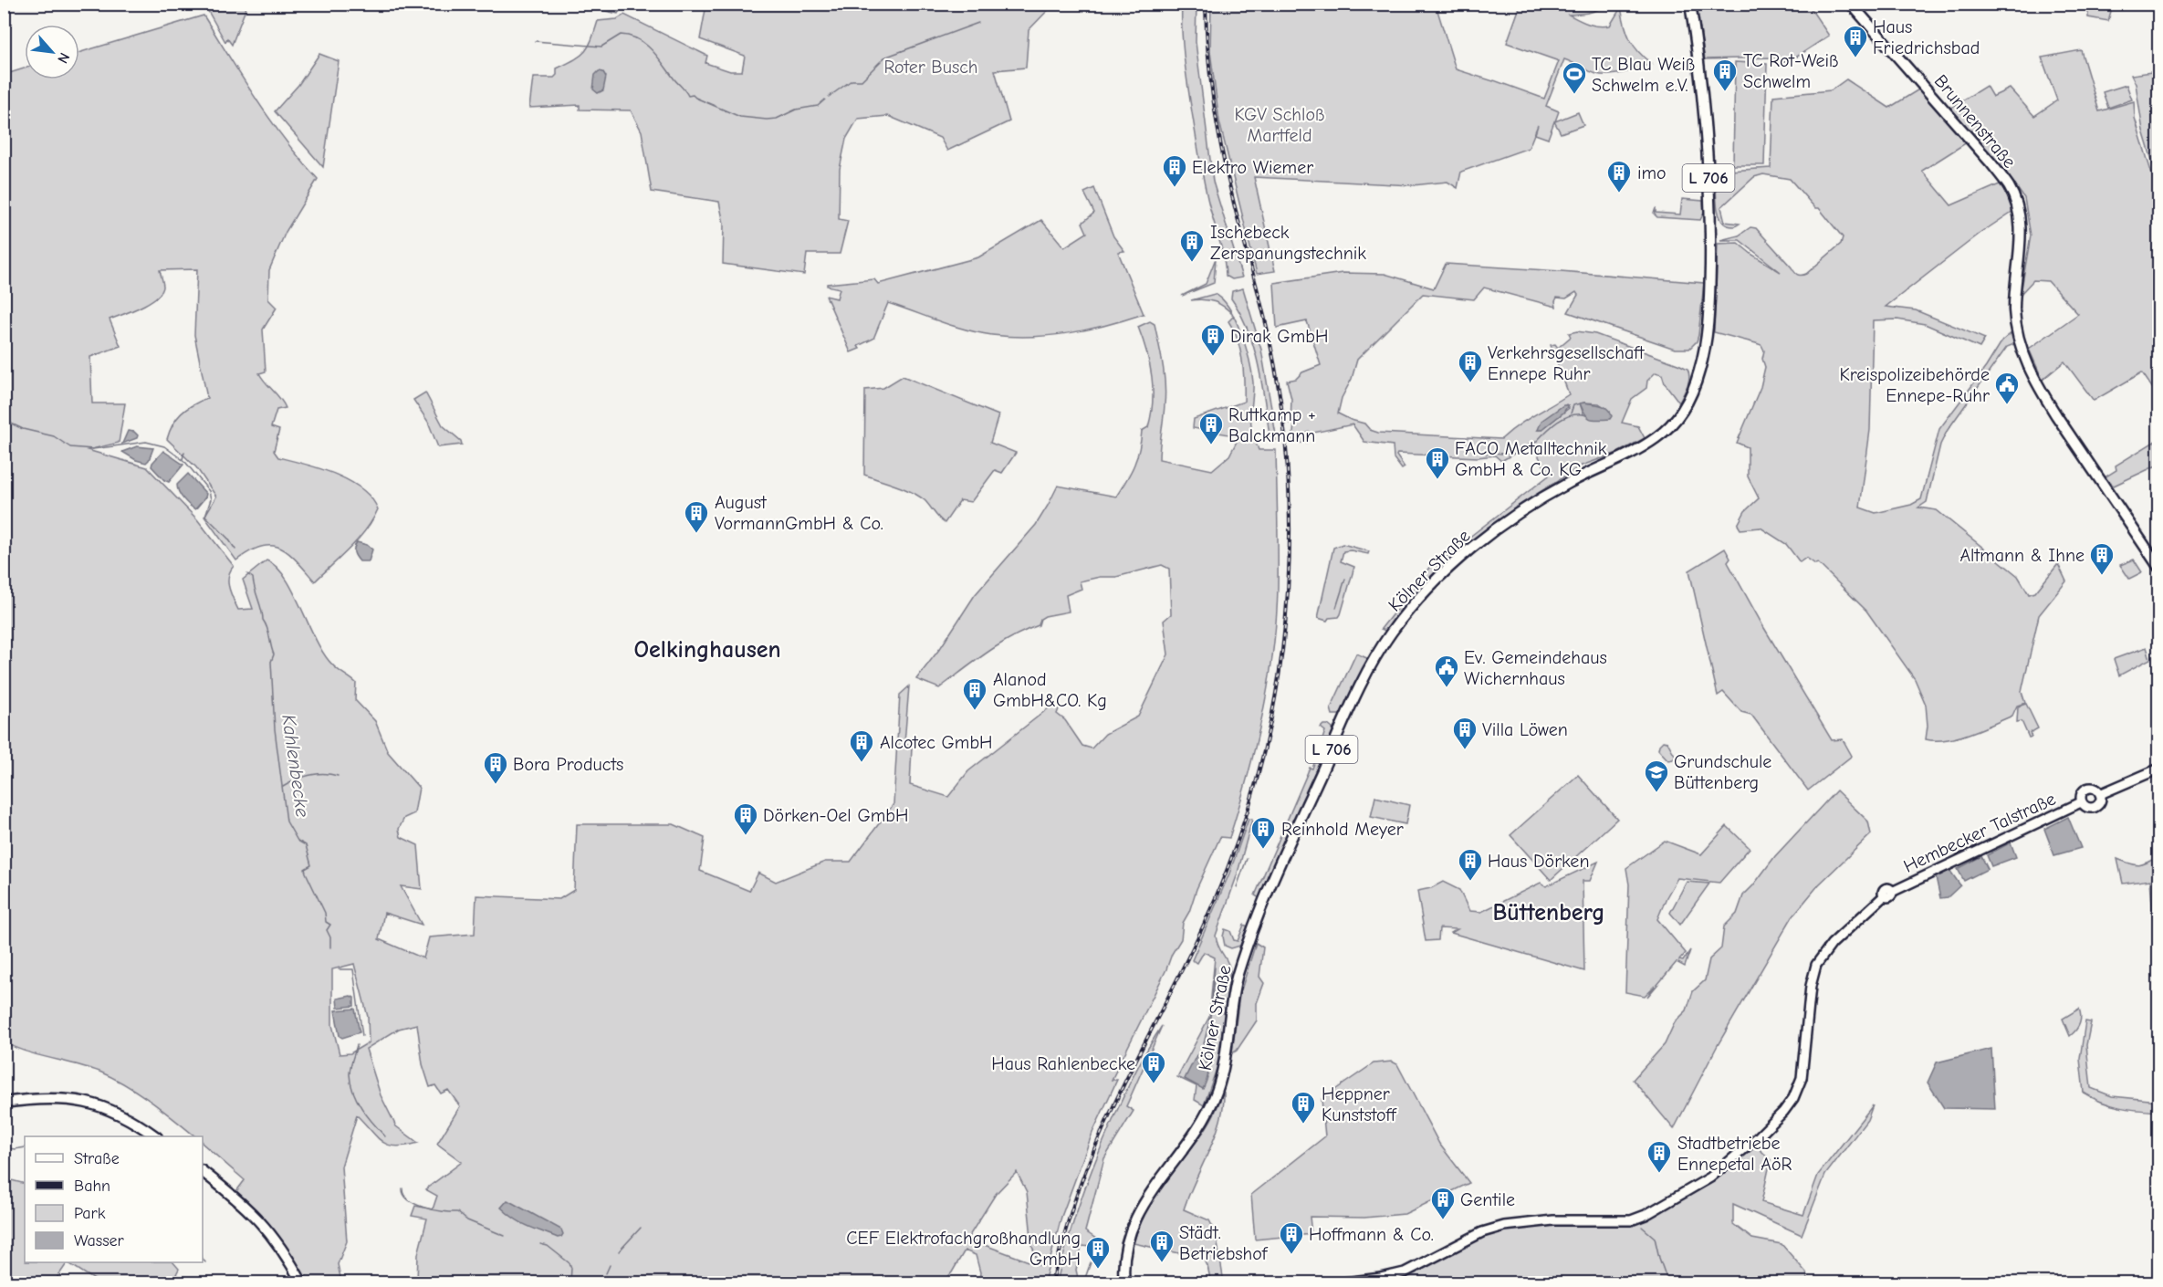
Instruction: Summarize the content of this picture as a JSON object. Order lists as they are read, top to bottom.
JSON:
{
  "streets": {
    "main road": ["Brunnenstraße", "L 706", "Kölner Straße"],
    "street": ["Hembecker Talstraße"]
  },
  "districts": ["Oelkinghausen", "Büttenberg"],
  "water": ["Kahlenbecke"],
  "parks": ["Roter Busch", "KGV Schloß Martfeld"],
  "places": {
    "building": [
      "Haus Friedrichsbad",
      "TC Rot-Weiß Schwelm",
      "Elektro Wiemer",
      "imo",
      "Ischebeck Zerspanungstechnik",
      "Dirak GmbH",
      "Verkehrsgesellschaft Ennepe Ruhr",
      "Ruttkamp + Balckmann",
      "FACO Metalltechnik GmbH & Co. KG",
      "August VormannGmbH & Co.",
      "Altmann & Ihne",
      "Alanod GmbH&CO. Kg",
      "Villa Löwen",
      "Alcotec GmbH",
      "Bora Products",
      "Dörken-Oel GmbH",
      "Reinhold Meyer",
      "Haus Dörken",
      "Haus Rahlenbecke",
      "Heppner Kunststoff",
      "Stadtbetriebe Ennepetal AöR",
      "Gentile",
      "Hoffmann & Co.",
      "Städt. Betriebshof",
      "CEF Elektrofachgroßhandlung GmbH"
    ],
    "sports": ["TC Blau Weiß Schwelm e.V."],
    "public building": ["Kreispolizeibehörde Ennepe-Ruhr", "Ev. Gemeindehaus Wichernhaus"],
    "school or university": ["Grundschule Büttenberg"]
  },
  "legend": [
    "Straße",
    "Bahn",
    "Park",
    "Wasser"
  ],
  "north": "bottom right"
}
